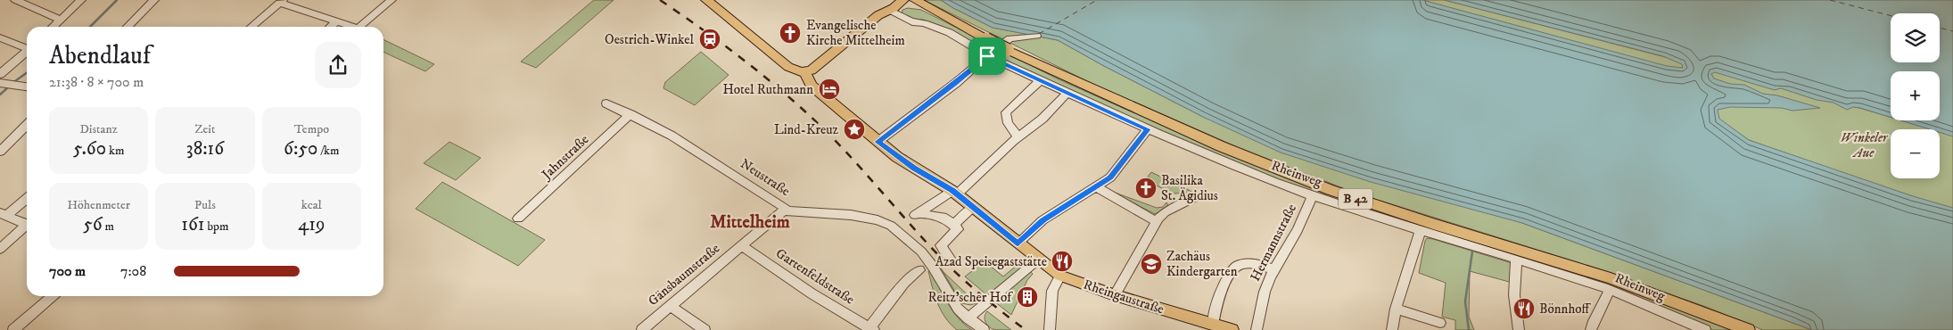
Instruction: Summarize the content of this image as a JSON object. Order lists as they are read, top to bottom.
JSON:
{
  "streets": {
    "main road": ["B 42", "Rheingaustraße"],
    "street": [
      "Jahnstraße",
      "Rheinweg",
      "Neustraße",
      "Hermannstraße",
      "Gänsbaumstraße",
      "Gartenfeldstraße"
    ]
  },
  "crossings": [
    ["Jahnstraße", "Neustraße"],
    ["Rheinweg", "Hermannstraße"],
    ["Neustraße", "Gänsbaumstraße"],
    ["Gänsbaumstraße", "Gartenfeldstraße"]
  ],
  "districts": ["Mittelheim"],
  "parks": ["Winkeler Aue"],
  "places": {
    "church": ["Evangelische Kirche Mittelheim", "Basilika St. Ägidius"],
    "station": ["Oestrich-Winkel"],
    "hotel": ["Hotel Ruthmann"],
    "place": ["Lind-Kreuz"],
    "restaurant": ["Azad Speisegaststätte", "Bönnhoff"],
    "school or university": ["Zachäus Kindergarten"],
    "building": ["Reitz’scher Hof"]
  },
  "page": {
    "map_buttons": ["+", "−"],
    "heading": ["Abendlauf", "21:38 · 8 × 700 m"],
    "stats": [
      ["Distanz", "5.60 km"],
      ["Zeit", "38:16"],
      ["Tempo", "6:50 /km"],
      ["Höhenmeter", "56 m"],
      ["Puls", "161 bpm"],
      ["kcal", "419"]
    ],
    "list": [
      {
        "name": "700 m",
        "note": "7:08"
      }
    ]
  }
}
